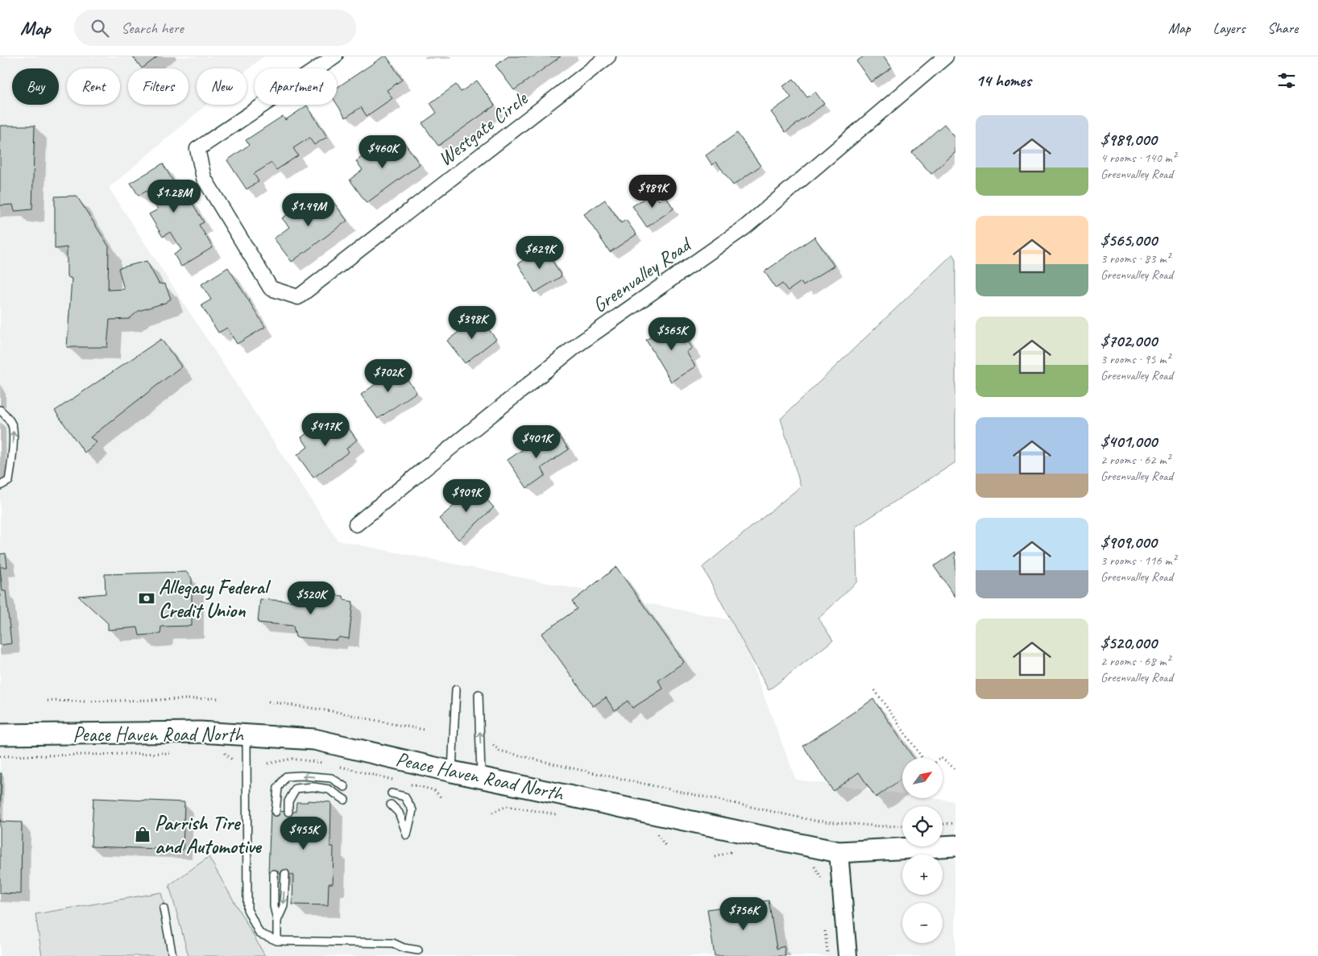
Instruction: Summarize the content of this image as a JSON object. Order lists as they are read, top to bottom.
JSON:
{
  "streets": {
    "main road": ["Peace Haven Road North"],
    "street": ["Westgate Circle", "Greenvalley Road"]
  },
  "places": {
    "bank": ["Allegacy Federal Credit Union"],
    "shop": ["Parrish Tire and Automotive"]
  },
  "north": "top right",
  "page": {
    "header": "Map",
    "search": "Search here",
    "nav": ["Map", "Layers", "Share"],
    "heading": "14 homes",
    "chip": [
      "Buy",
      "Rent",
      "Filters",
      "New",
      "Apartment"
    ],
    "list": [
      {
        "name": "$989,000",
        "note": "4 rooms · 140 m² · Greenvalley Road"
      },
      {
        "name": "$565,000",
        "note": "3 rooms · 83 m² · Greenvalley Road"
      },
      {
        "name": "$702,000",
        "note": "3 rooms · 95 m² · Greenvalley Road"
      },
      {
        "name": "$401,000",
        "note": "2 rooms · 62 m² · Greenvalley Road"
      },
      {
        "name": "$909,000",
        "note": "3 rooms · 116 m² · Greenvalley Road"
      },
      {
        "name": "$520,000",
        "note": "2 rooms · 68 m² · Greenvalley Road"
      }
    ],
    "price": [
      "$460K",
      "$989K",
      "$1.28M",
      "$1.49M",
      "$629K",
      "$398K",
      "$565K",
      "$702K",
      "$417K",
      "$401K",
      "$909K",
      "$520K",
      "$455K",
      "$756K"
    ],
    "map_buttons": ["+", "−"]
  }
}
